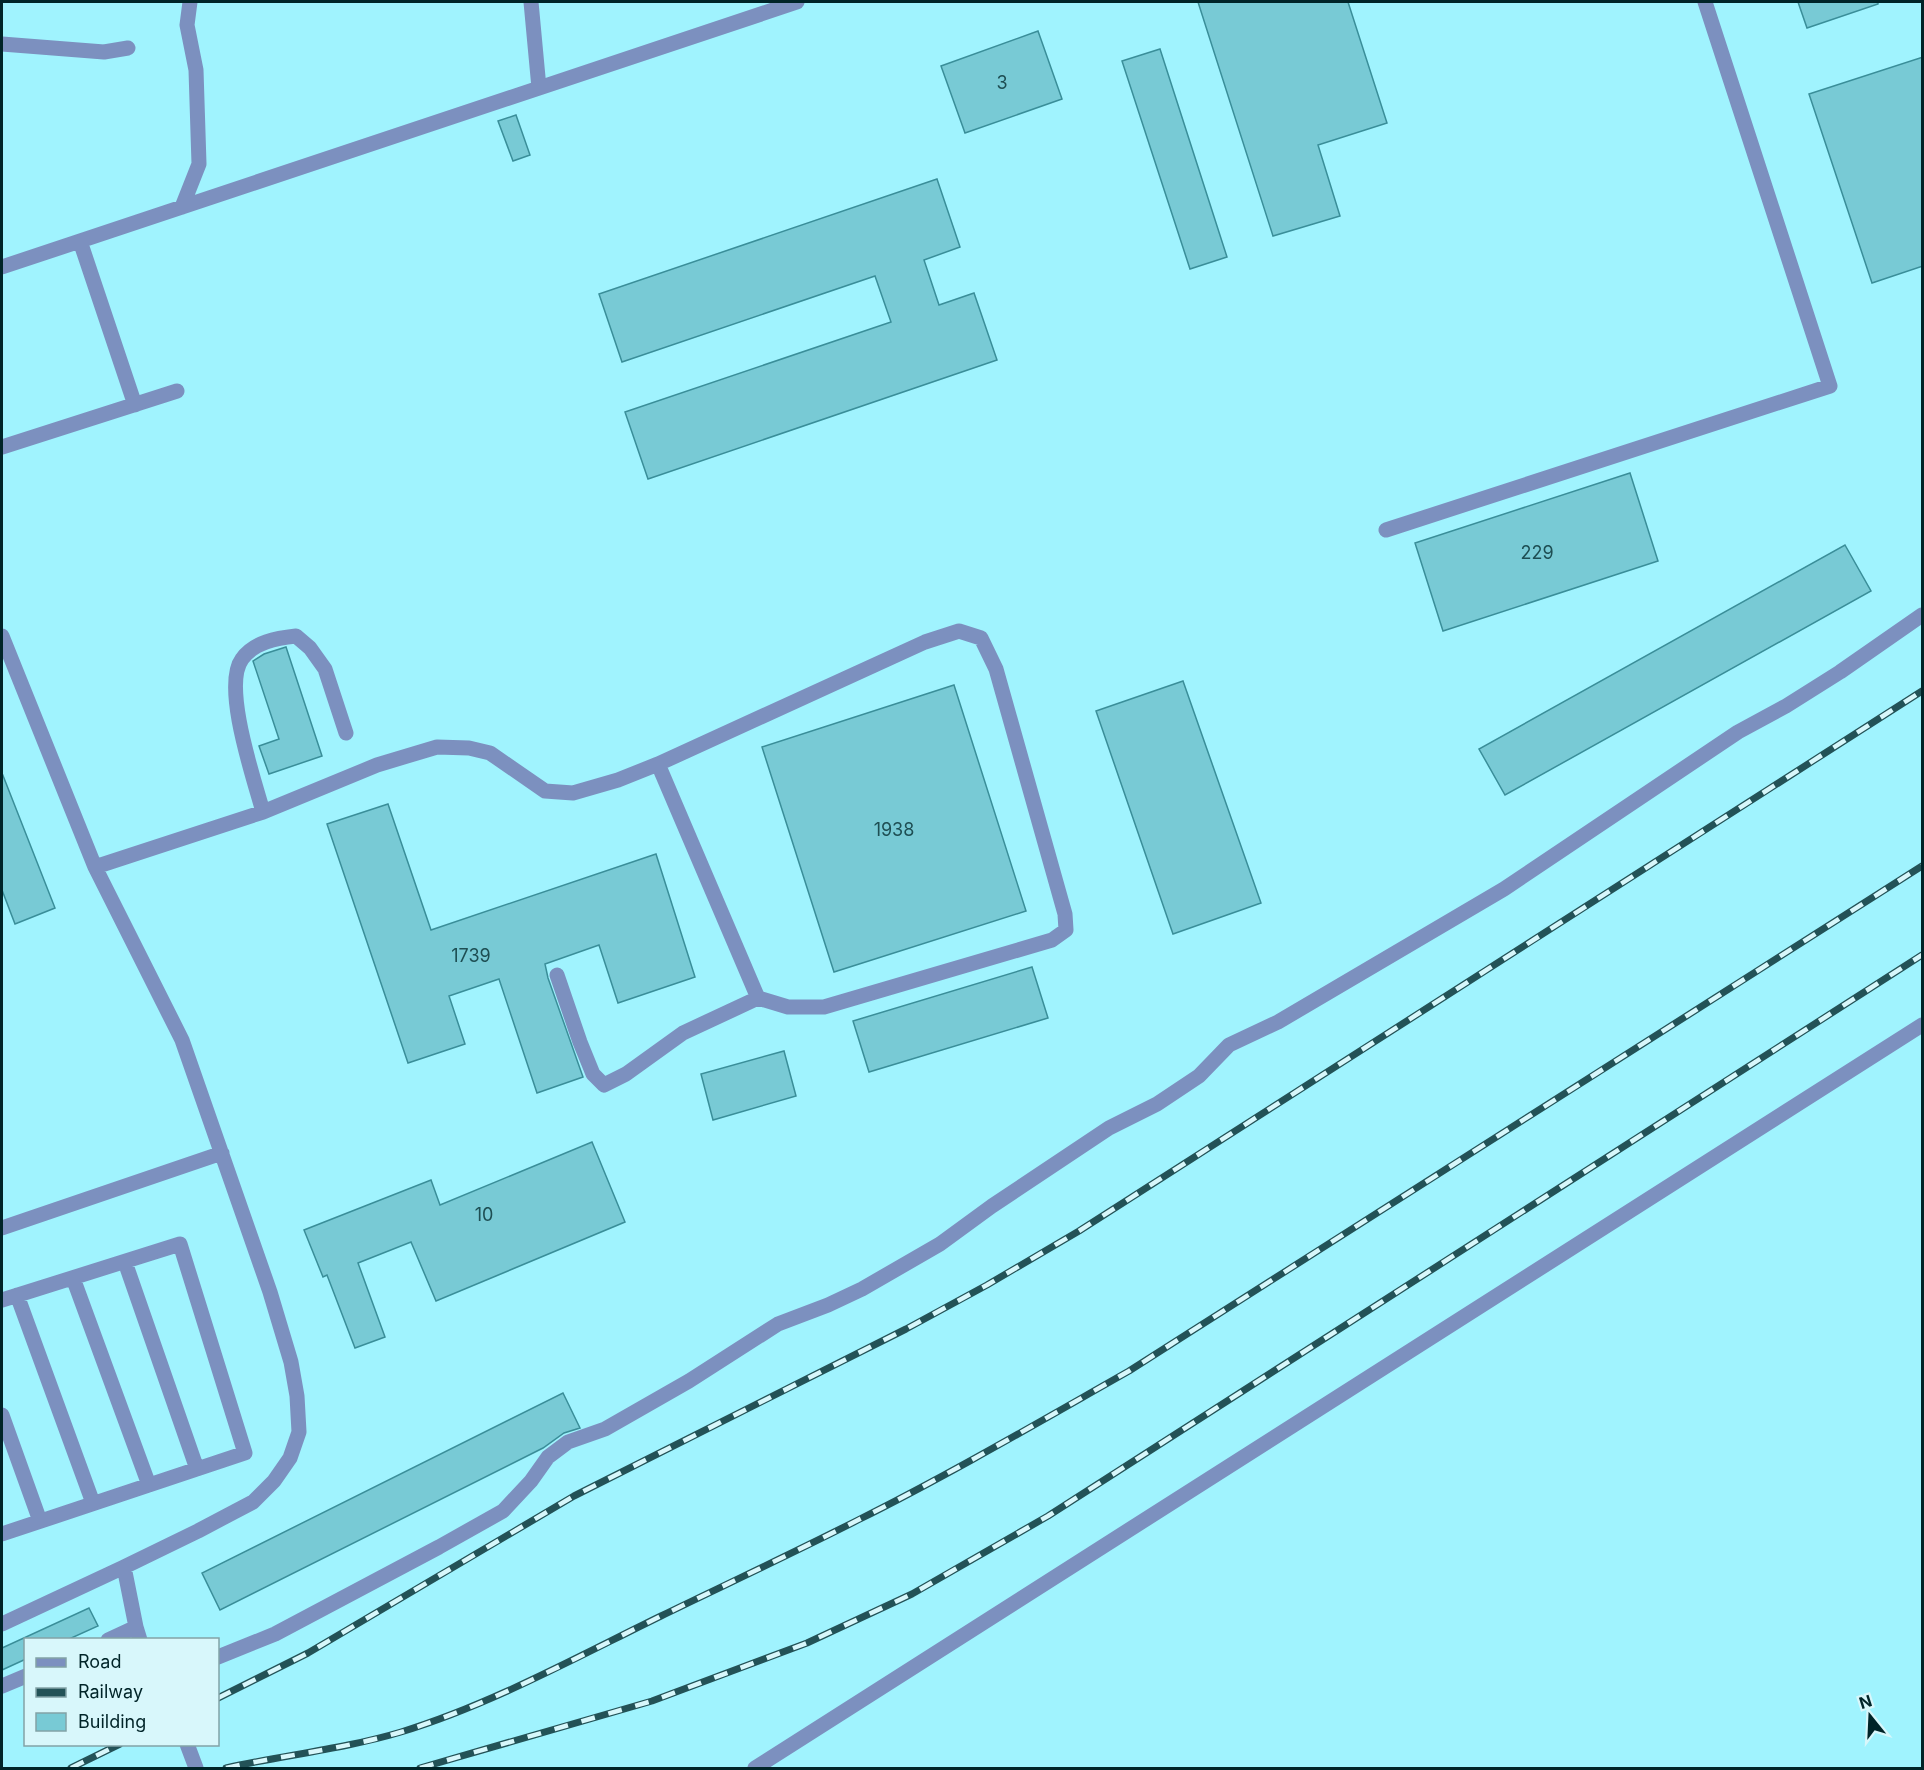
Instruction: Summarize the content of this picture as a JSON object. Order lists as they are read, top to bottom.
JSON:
{
  "house_numbers": [
    "3",
    "229",
    "1938",
    "1739",
    "10"
  ],
  "legend": ["Road", "Railway", "Building"],
  "north": "top"
}
